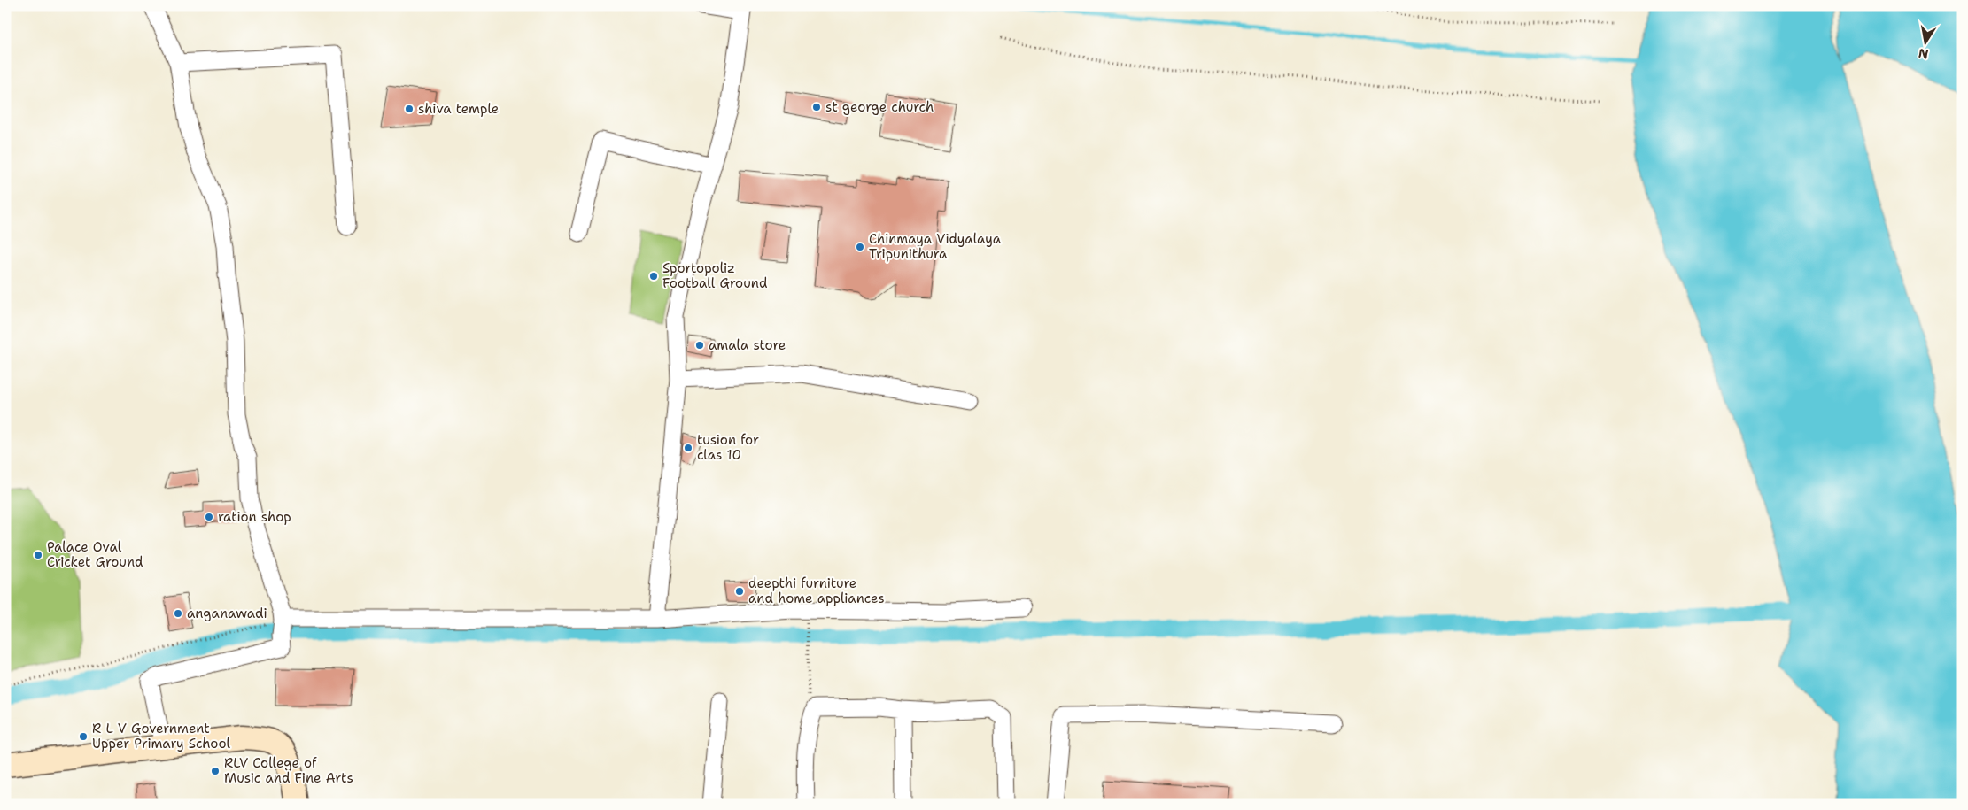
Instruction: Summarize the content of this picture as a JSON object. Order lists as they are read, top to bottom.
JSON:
{
  "places": [
    "st george church",
    "shiva temple",
    "Chinmaya Vidyalaya Tripunithura",
    "Sportopoliz Football Ground",
    "amala store",
    "tusion for clas 10",
    "ration shop",
    "Palace Oval Cricket Ground",
    "deepthi furniture and home appliances",
    "anganawadi",
    "R L V Government Upper Primary School",
    "RLV College of Music and Fine Arts"
  ],
  "north": "bottom"
}
